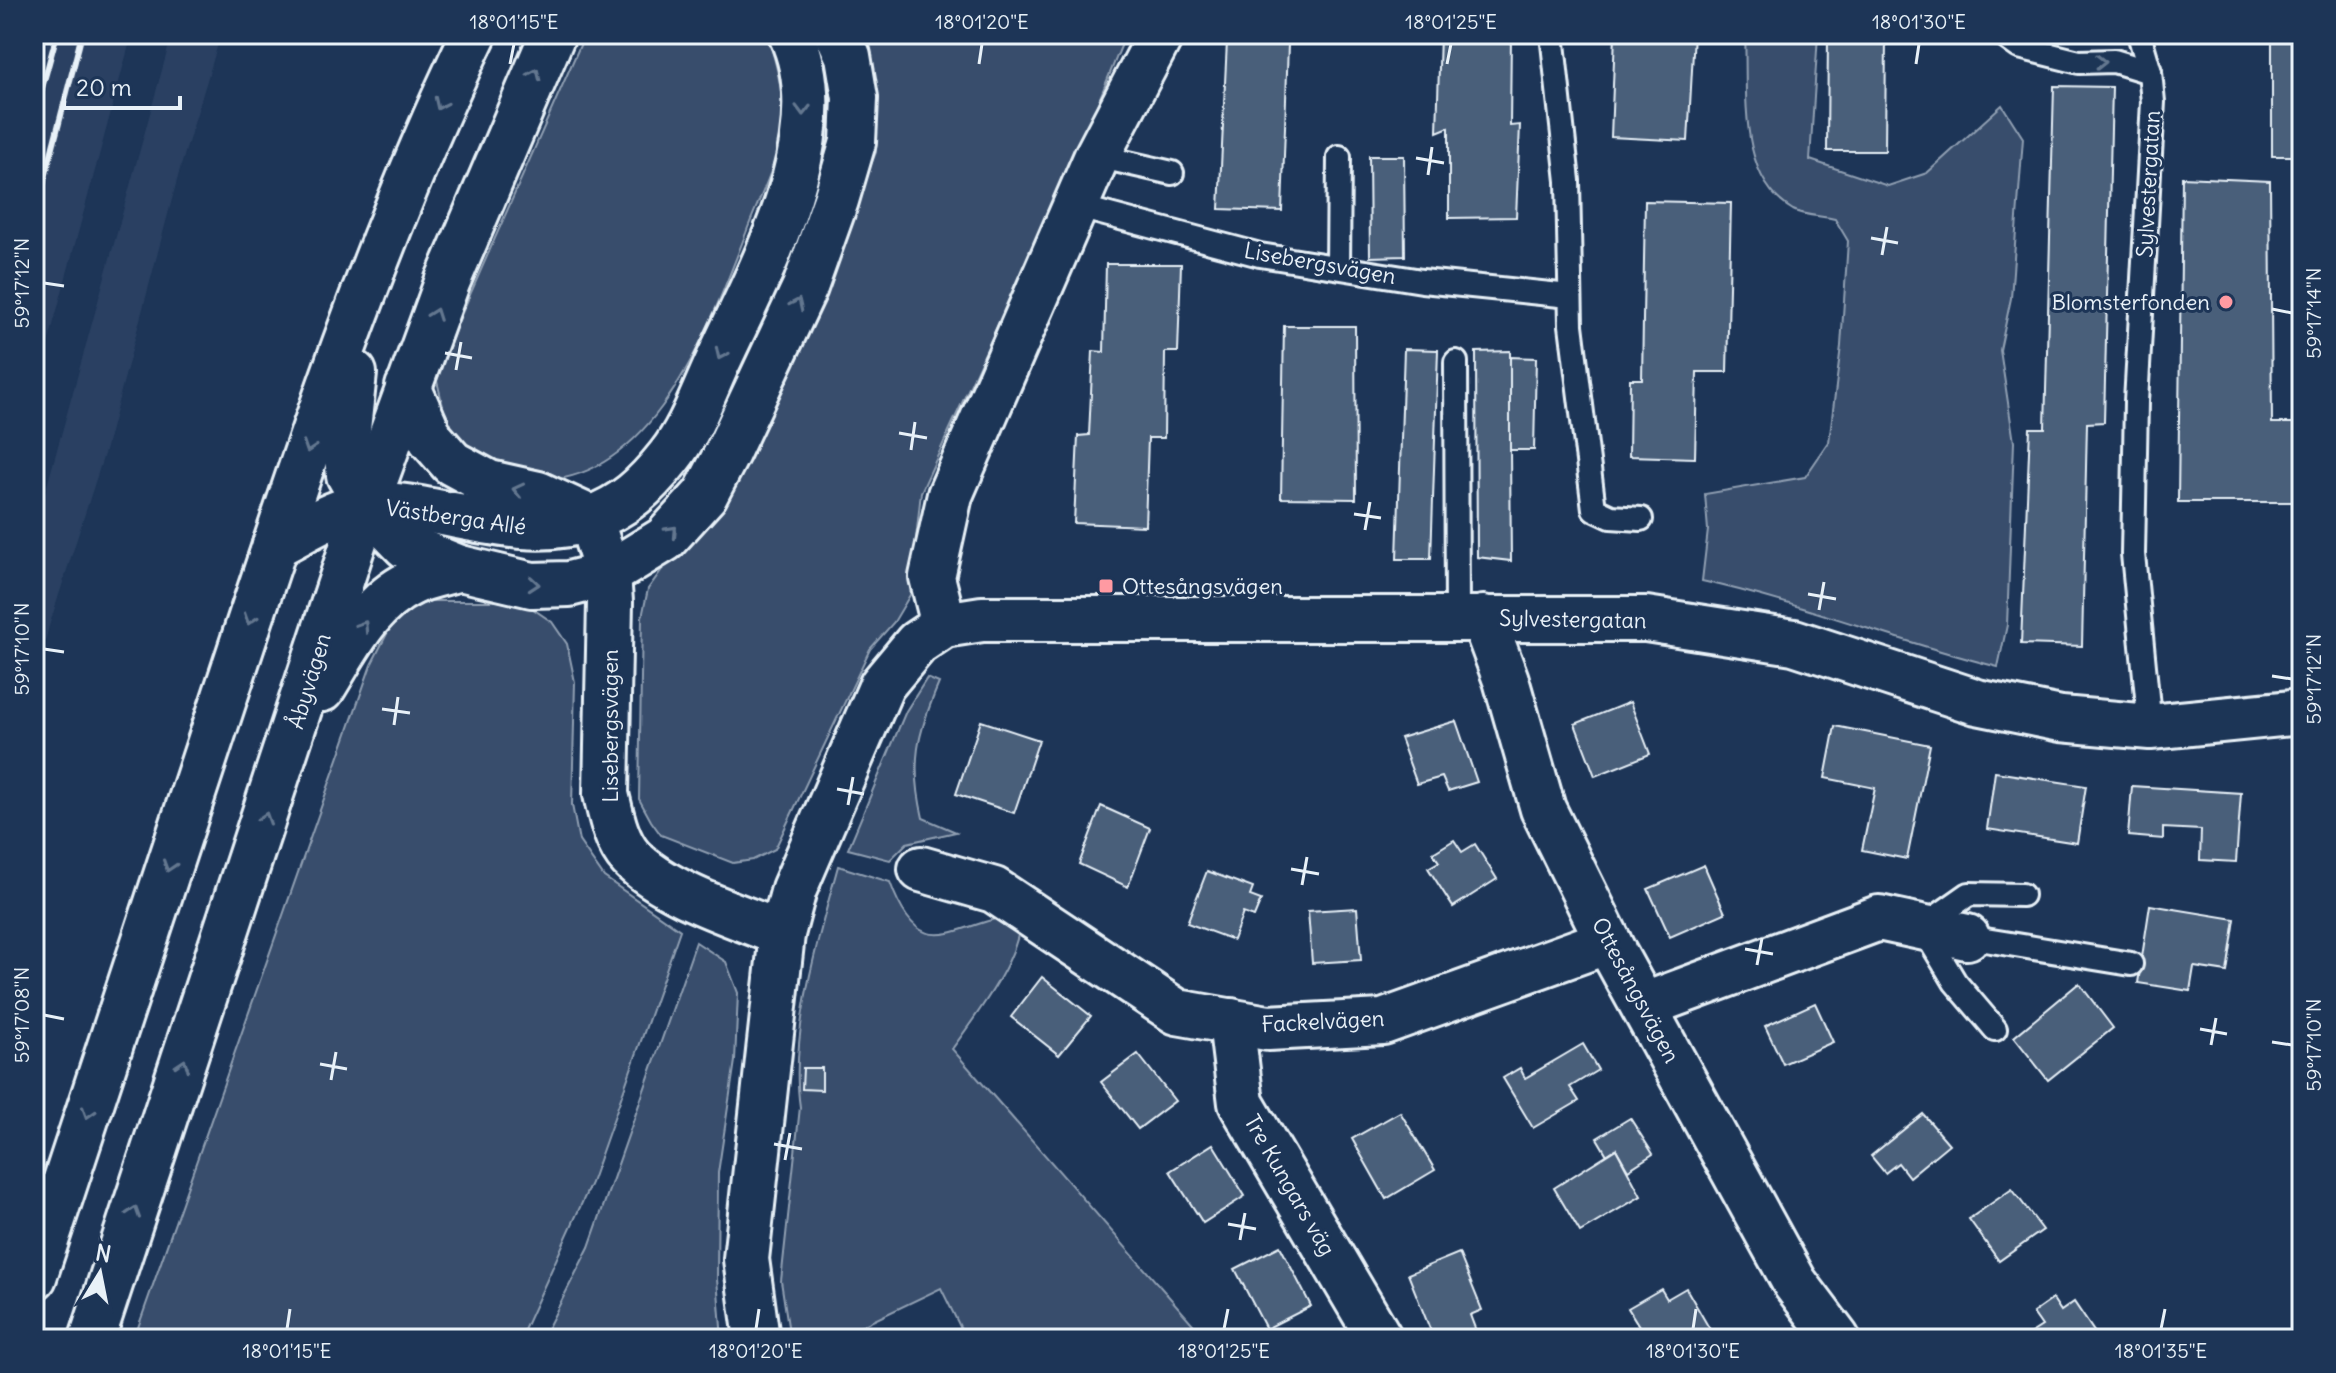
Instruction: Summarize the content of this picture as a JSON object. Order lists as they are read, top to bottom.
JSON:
{
  "streets": {
    "street": [
      "Sylvestergatan",
      "Lisebergsvägen",
      "Västberga Allé",
      "Åbyvägen",
      "Ottesångsvägen",
      "Fackelvägen",
      "Tre Kungars väg"
    ]
  },
  "crossings": [
    ["Sylvestergatan", "Ottesångsvägen"],
    ["Lisebergsvägen", "Västberga Allé"],
    ["Västberga Allé", "Åbyvägen"],
    ["Ottesångsvägen", "Fackelvägen"],
    ["Fackelvägen", "Tre Kungars väg"]
  ],
  "places": {
    "other": ["Blomsterfonden"],
    "transit": ["Ottesångsvägen"]
  },
  "scale_bar": "20 m",
  "north": "top",
  "coordinates": [
    "18°01'15\"E",
    "18°01'20\"E",
    "18°01'25\"E",
    "18°01'30\"E",
    "59°17'12\"N",
    "59°17'14\"N",
    "59°17'10\"N",
    "59°17'08\"N",
    "18°01'35\"E"
  ]
}
